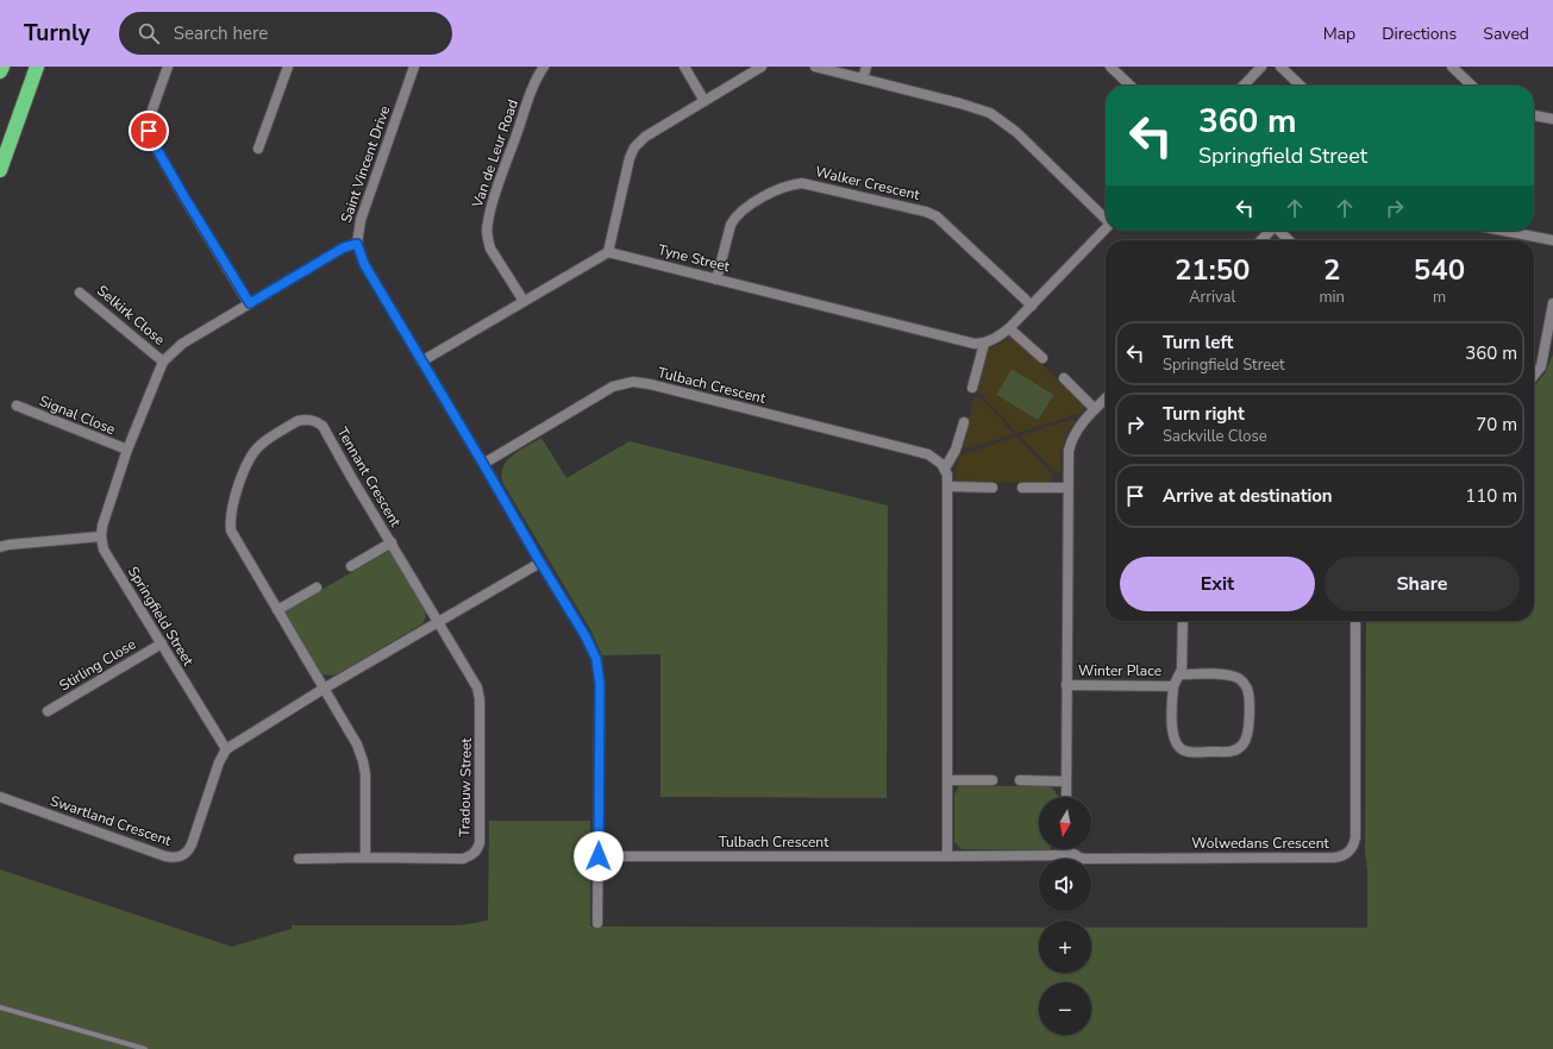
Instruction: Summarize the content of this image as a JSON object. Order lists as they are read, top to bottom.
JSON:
{
  "streets": {
    "street": [
      "Van de Leur Road",
      "Saint Vincent Drive",
      "Walker Crescent",
      "Tyne Street",
      "Selkirk Close",
      "Tulbach Crescent",
      "Signal Close",
      "Tennant Crescent",
      "Springfield Street",
      "Stirling Close",
      "Winter Place",
      "Tradouw Street",
      "Swartland Crescent",
      "Wolwedans Crescent"
    ]
  },
  "crossings": [
    ["Saint Vincent Drive", "Tulbach Crescent"],
    ["Walker Crescent", "Tyne Street"],
    ["Tulbach Crescent", "Wolwedans Crescent"],
    ["Tennant Crescent", "Tradouw Street"],
    ["Springfield Street", "Stirling Close"],
    ["Springfield Street", "Swartland Crescent"]
  ],
  "north": "bottom",
  "page": {
    "header": "Turnly",
    "search": "Search here",
    "nav": ["Map", "Directions", "Saved"],
    "turn": ["360 m", "Springfield Street"],
    "eta": [
      "21:50",
      "Arrival",
      "2",
      "min",
      "540",
      "m"
    ],
    "list": [
      {
        "name": "Turn left",
        "note": "Springfield Street",
        "value": "360 m"
      },
      {
        "name": "Turn right",
        "note": "Sackville Close",
        "value": "70 m"
      },
      {
        "name": "Arrive at destination",
        "value": "110 m"
      }
    ],
    "buttons": ["Exit", "Share"],
    "map_buttons": ["+", "−"]
  }
}
